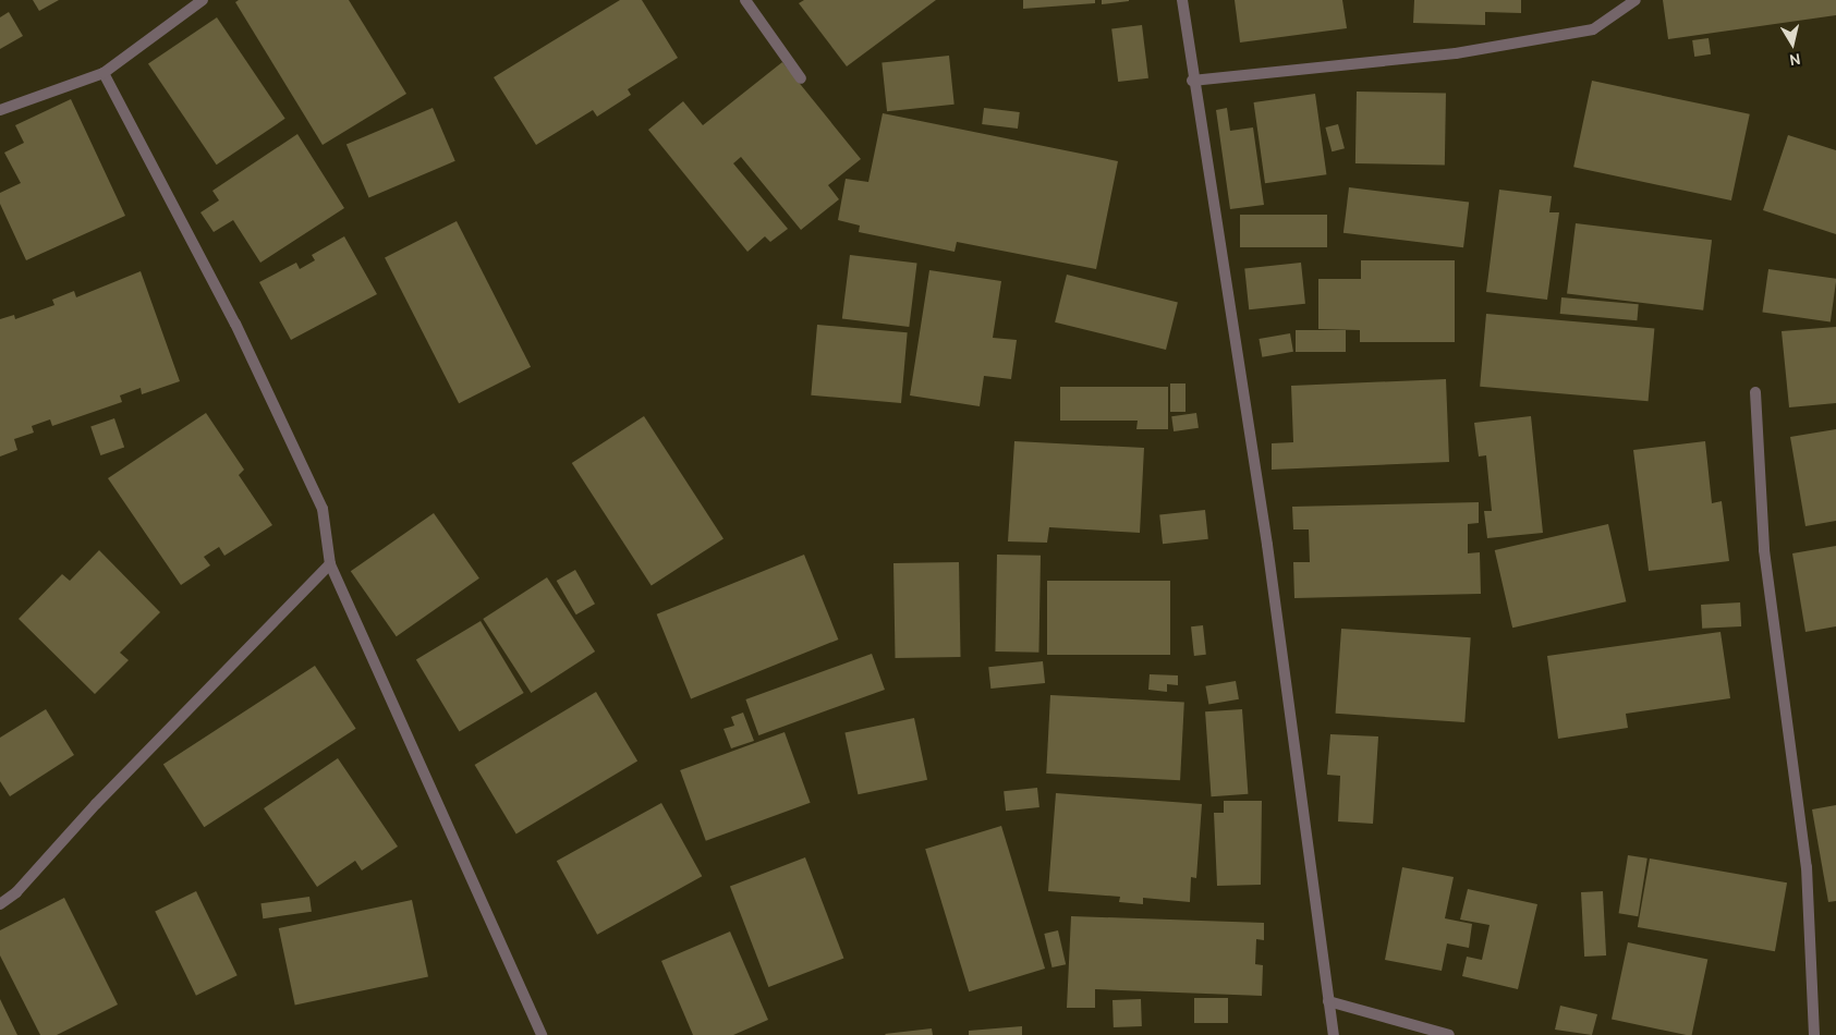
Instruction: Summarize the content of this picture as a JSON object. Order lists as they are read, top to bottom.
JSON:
{
  "north": "bottom"
}
